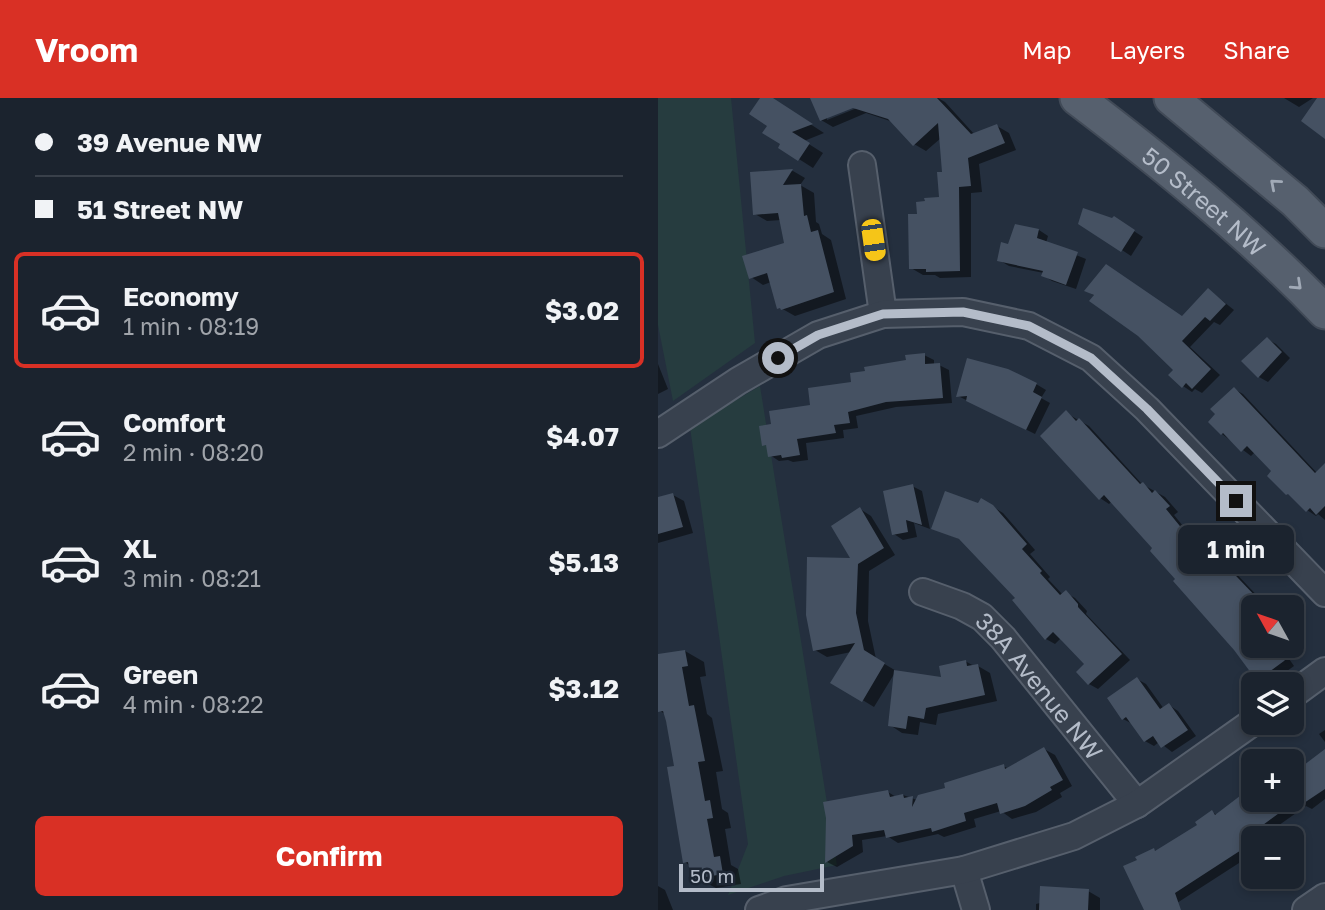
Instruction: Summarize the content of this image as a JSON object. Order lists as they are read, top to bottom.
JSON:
{
  "streets": {
    "main road": ["50 Street NW"],
    "street": ["38A Avenue NW"]
  },
  "scale_bar": "50 m",
  "north": "top left",
  "page": {
    "header": "Vroom",
    "nav": ["Map", "Layers", "Share"],
    "banner": ["39 Avenue NW", "51 Street NW"],
    "list": [
      {
        "name": "Economy",
        "note": "1 min · 08:19",
        "value": "$3.02"
      },
      {
        "name": "Comfort",
        "note": "2 min · 08:20",
        "value": "$4.07"
      },
      {
        "name": "XL",
        "note": "3 min · 08:21",
        "value": "$5.13"
      },
      {
        "name": "Green",
        "note": "4 min · 08:22",
        "value": "$3.12"
      }
    ],
    "bubble": "1 min",
    "map_buttons": ["+", "−"],
    "buttons": "Confirm",
    "scale": "50 m"
  }
}
